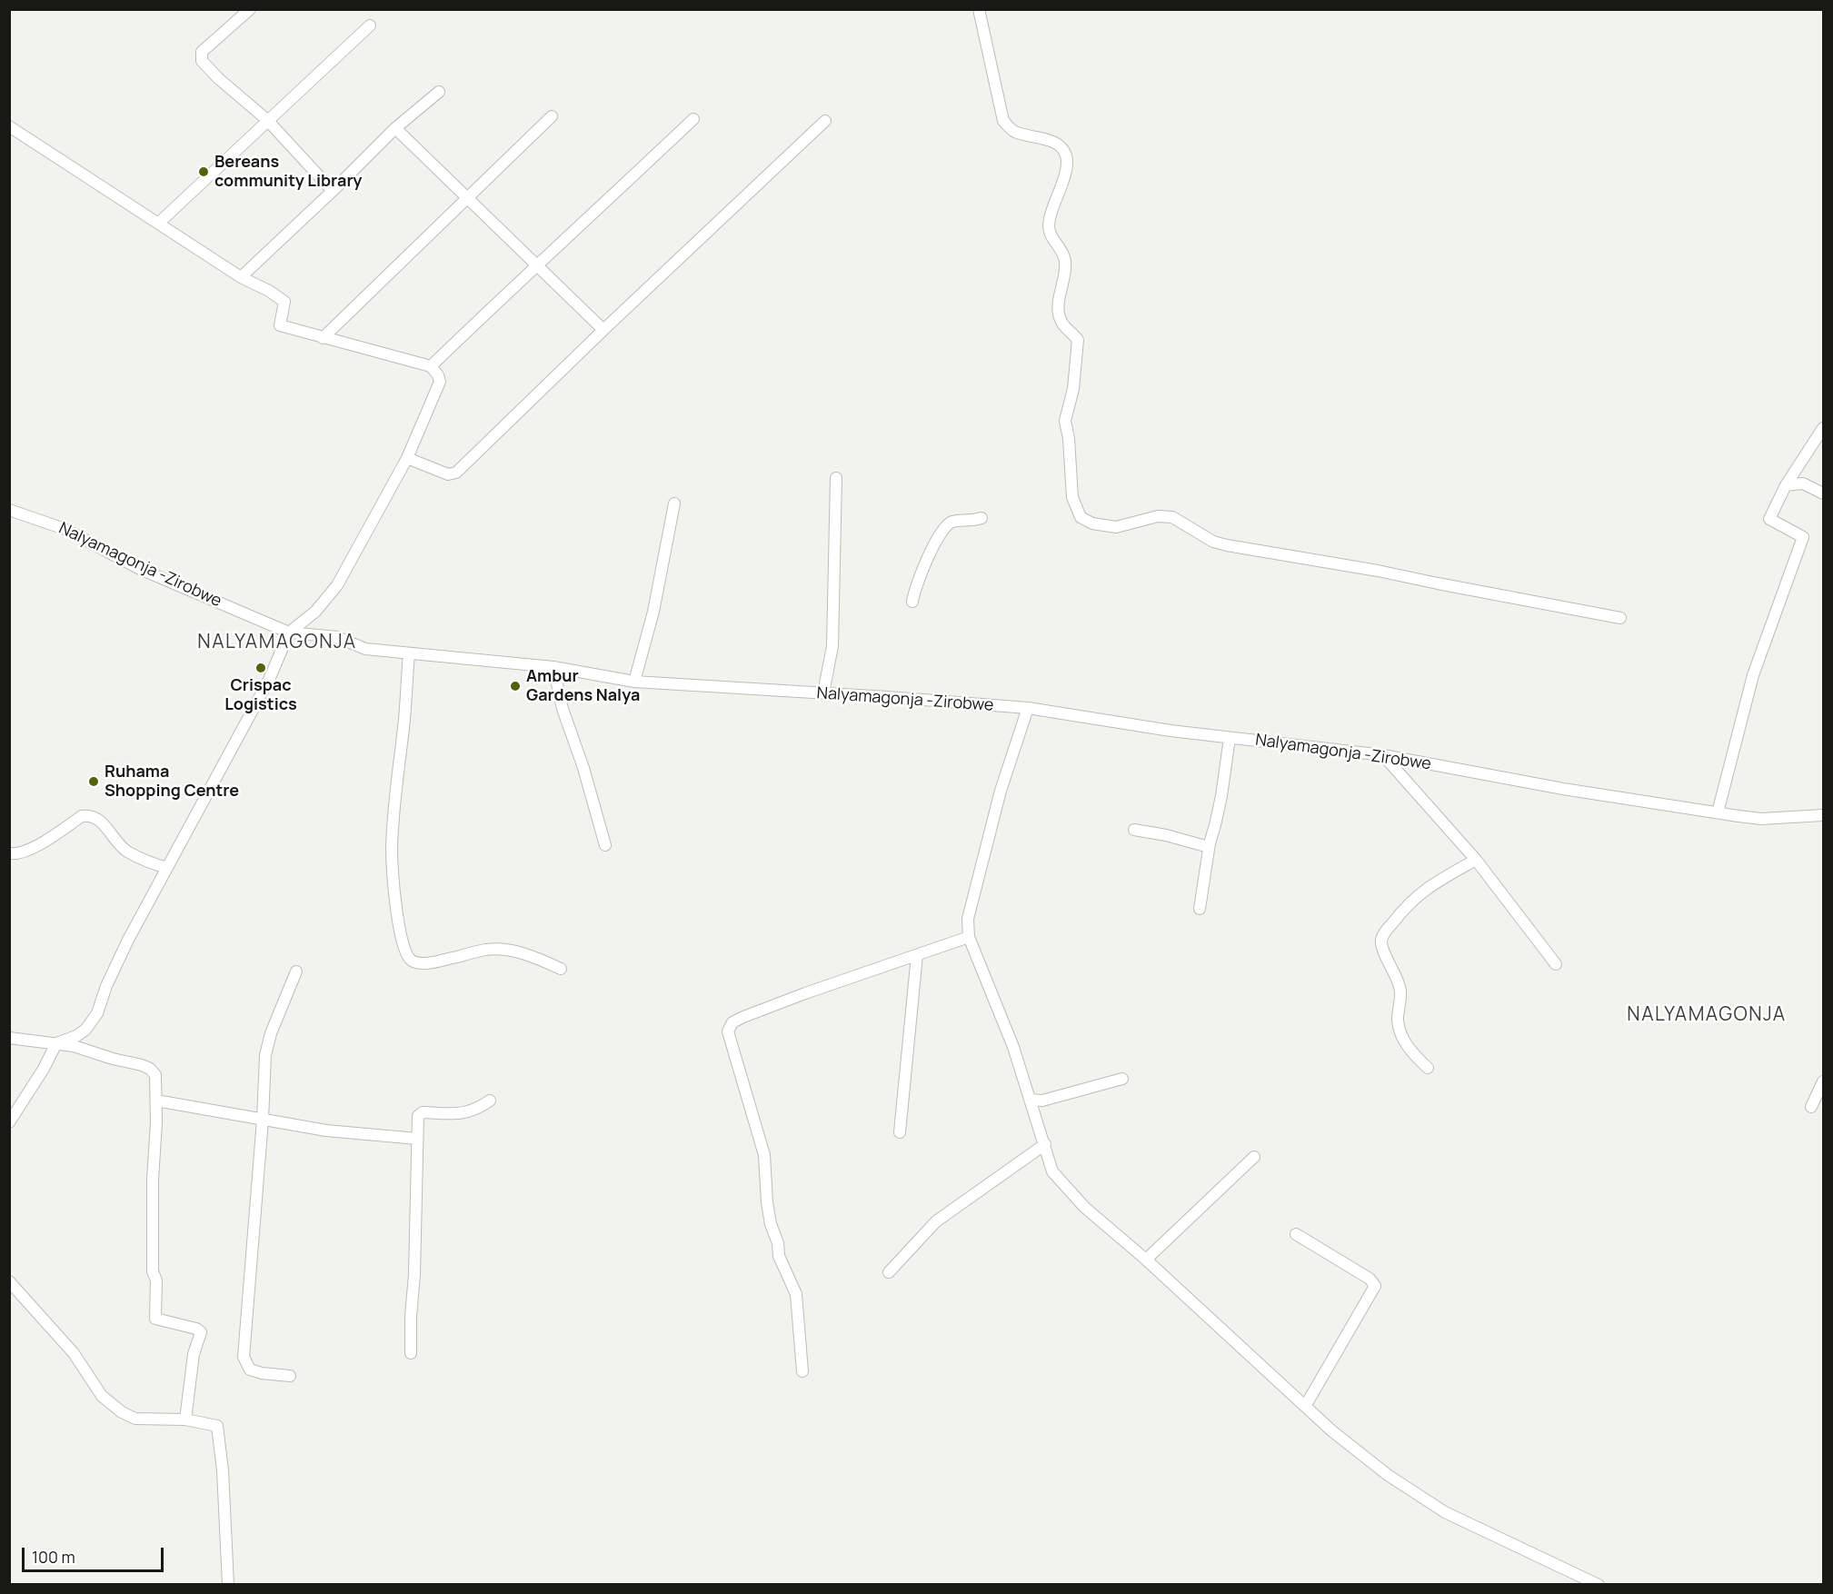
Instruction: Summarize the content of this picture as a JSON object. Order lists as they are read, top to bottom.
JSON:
{
  "streets": {
    "street": ["Nalyamagonja -Zirobwe"]
  },
  "districts": ["NALYAMAGONJA", "NALYAMAGONJA"],
  "places": [
    "Bereans community Library",
    "Crispac Logistics",
    "Ambur Gardens Nalya",
    "Ruhama Shopping Centre"
  ],
  "scale_bar": "100 m"
}
